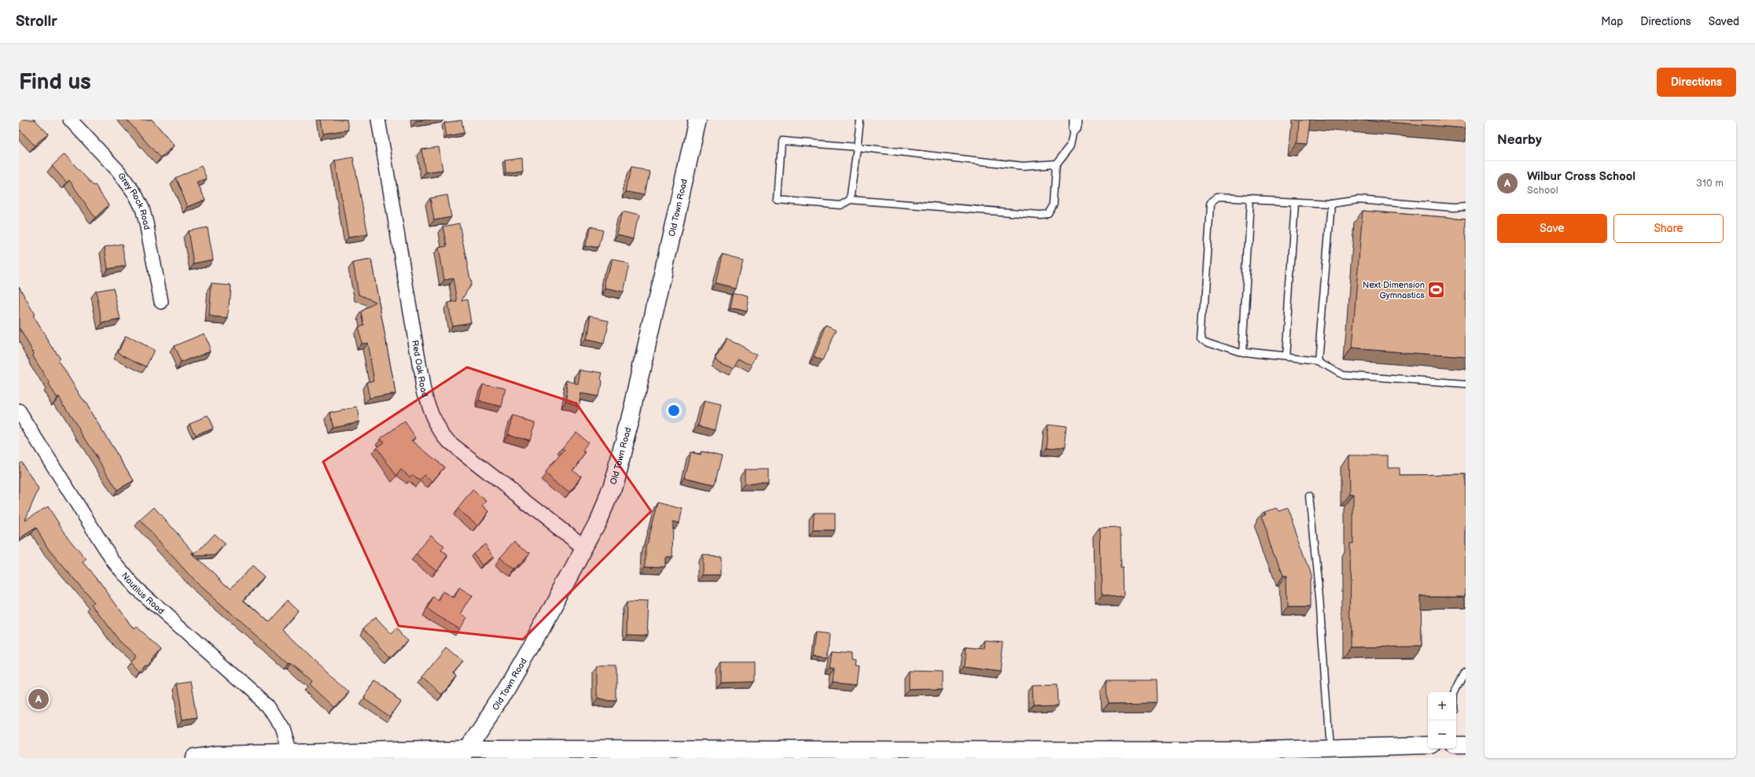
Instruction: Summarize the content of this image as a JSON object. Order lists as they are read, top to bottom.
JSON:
{
  "streets": {
    "main road": ["Old Town Road"],
    "street": ["Grey Rock Road", "Red Oak Road", "Nautilus Road"]
  },
  "crossings": [
    ["Old Town Road", "Red Oak Road"]
  ],
  "places": {
    "sports": ["Next Dimension Gymnastics"]
  },
  "page": {
    "header": "Strollr",
    "nav": ["Map", "Directions", "Saved"],
    "buttons": [
      "Directions",
      ["Save", "Share"]
    ],
    "title": "Find us",
    "heading": "Nearby",
    "list": [
      {
        "mark": "A",
        "name": "Wilbur Cross School",
        "note": "School",
        "value": "310 m"
      }
    ],
    "pins": "A",
    "map_buttons": ["+", "−"]
  }
}
